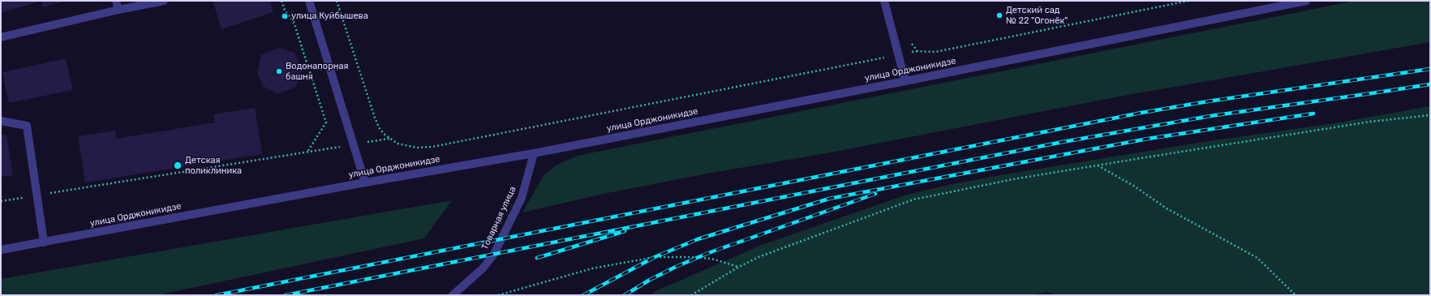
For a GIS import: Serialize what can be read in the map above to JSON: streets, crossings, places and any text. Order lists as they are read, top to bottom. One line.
{"streets":{"street":["улица Орджоникидзе","Товарная улица"]},"crossings":[["улица Орджоникидзе","Товарная улица"]],"places":["Детский сад № 22 \"Огонёк\"","улица Куйбышева","Водонапорная башня","Детская поликлиника"]}
